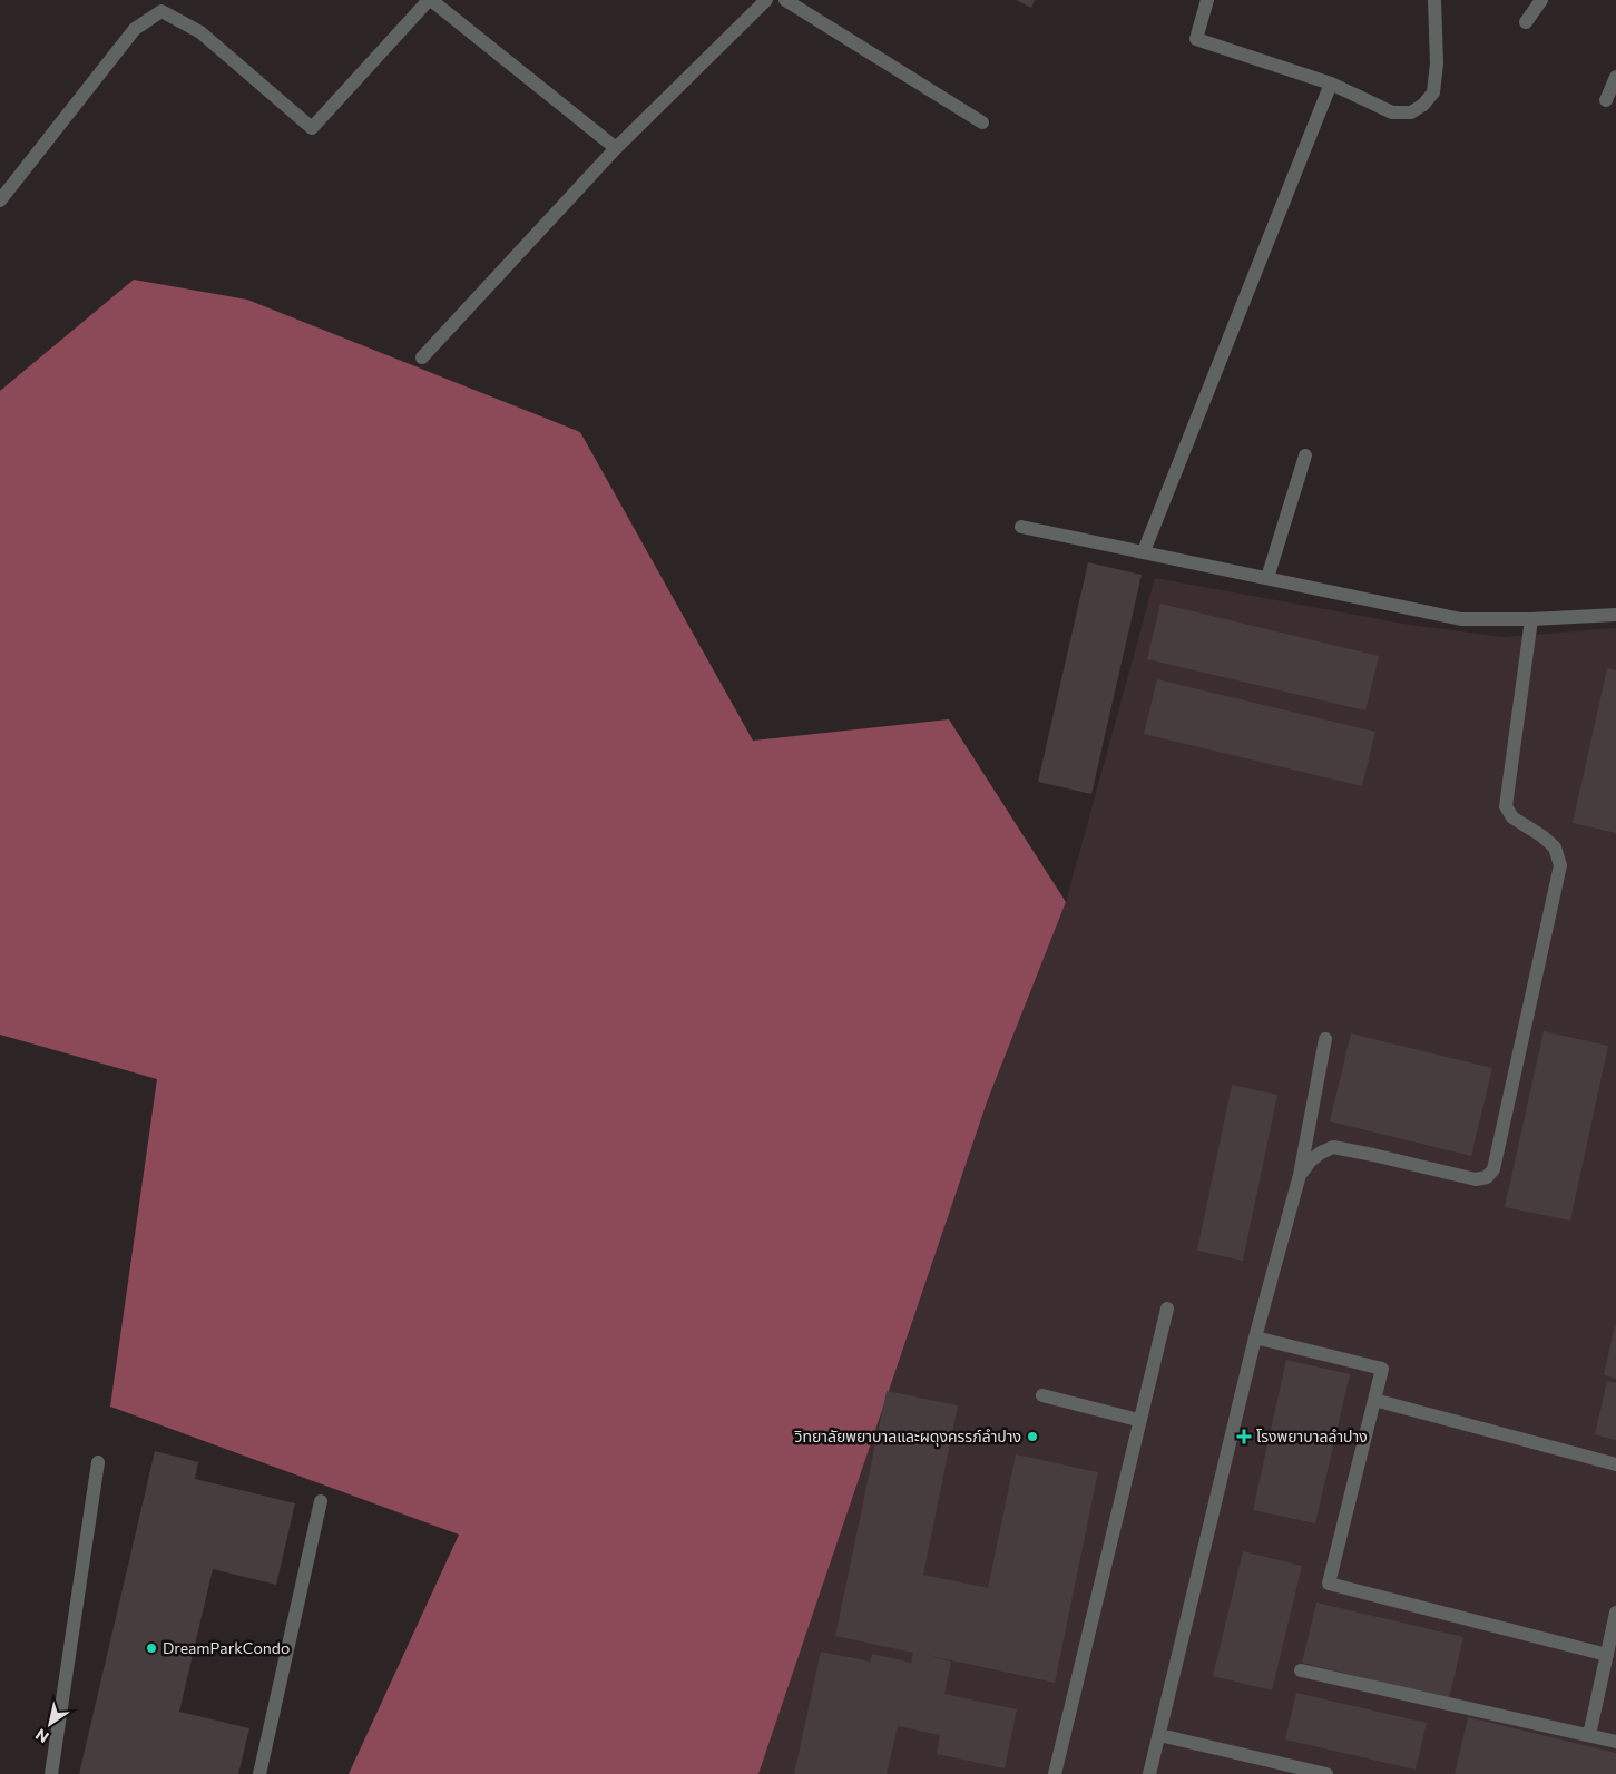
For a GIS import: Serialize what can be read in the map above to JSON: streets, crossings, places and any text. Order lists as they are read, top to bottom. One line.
{"places":{"other":["วิทยาลัยพยาบาลและผดุงครรภ์ลําปาง","DreamParkCondo"],"health":["โรงพยาบาลลำปาง"]},"north":"bottom left"}
